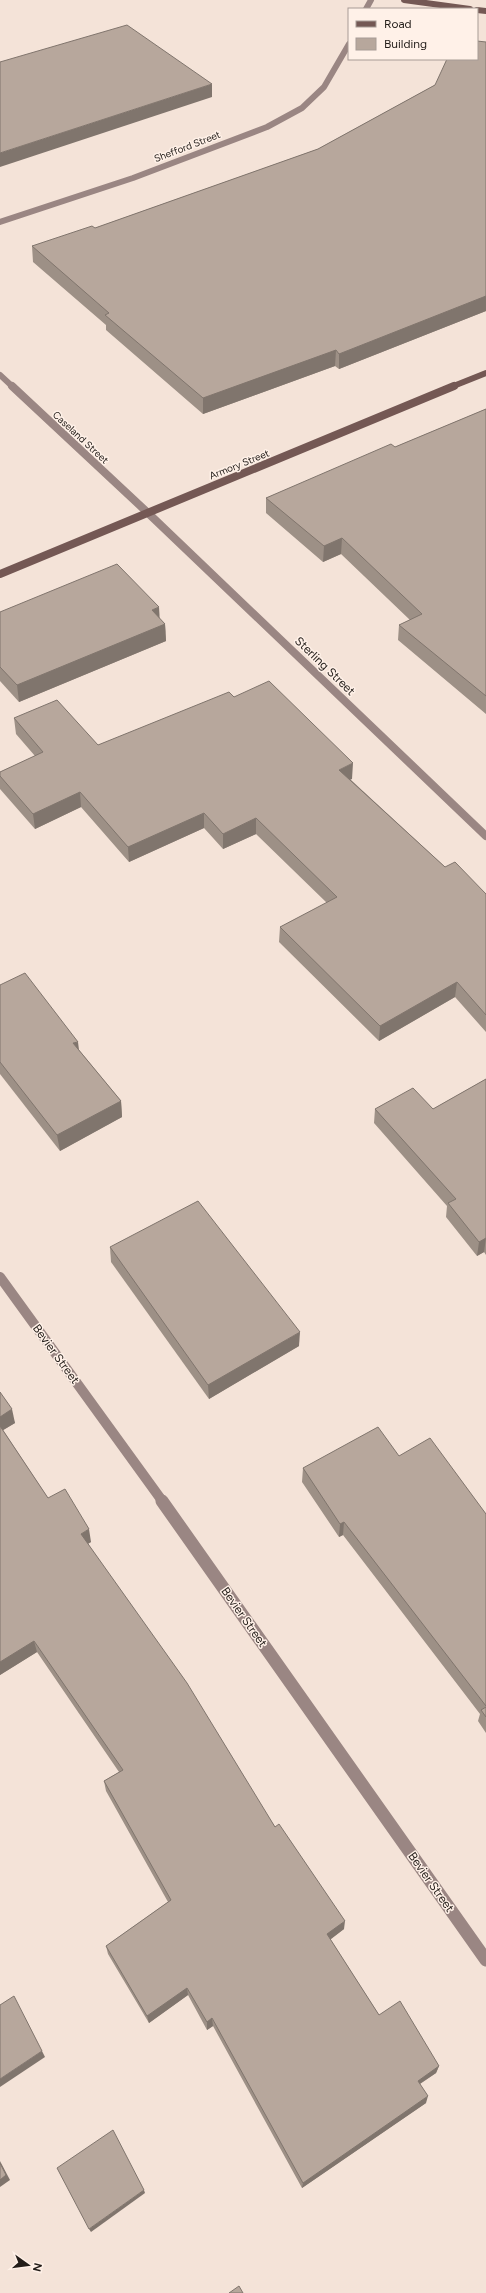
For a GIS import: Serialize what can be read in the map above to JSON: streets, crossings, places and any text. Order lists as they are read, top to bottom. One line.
{"streets":{"main road":["Armory Street"],"street":["Shefford Street","Caseland Street","Sterling Street","Bevier Street"]},"crossings":[["Caseland Street","Armory Street"],["Caseland Street","Sterling Street"],["Armory Street","Sterling Street"]],"legend":["Road","Building"],"north":"right"}
